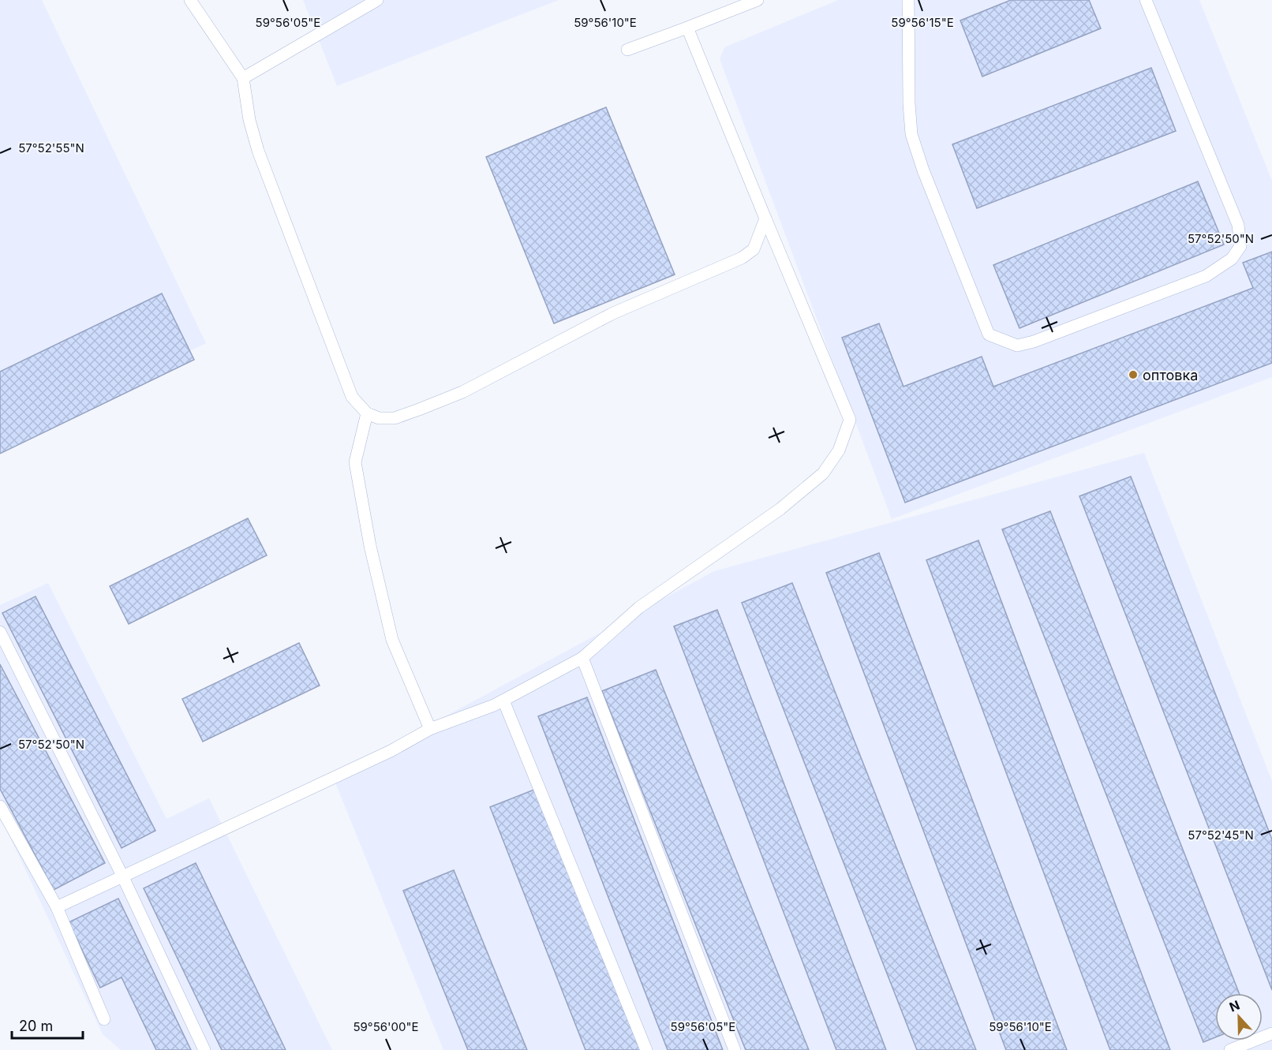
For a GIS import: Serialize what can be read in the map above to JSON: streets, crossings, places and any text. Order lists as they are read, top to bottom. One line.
{"places":["оптовка"],"scale_bar":"20 m","north":"top","coordinates":["59°56'05\"E","59°56'10\"E","59°56'15\"E","57°52'55\"N","57°52'50\"N","57°52'45\"N","59°56'00\"E"]}
